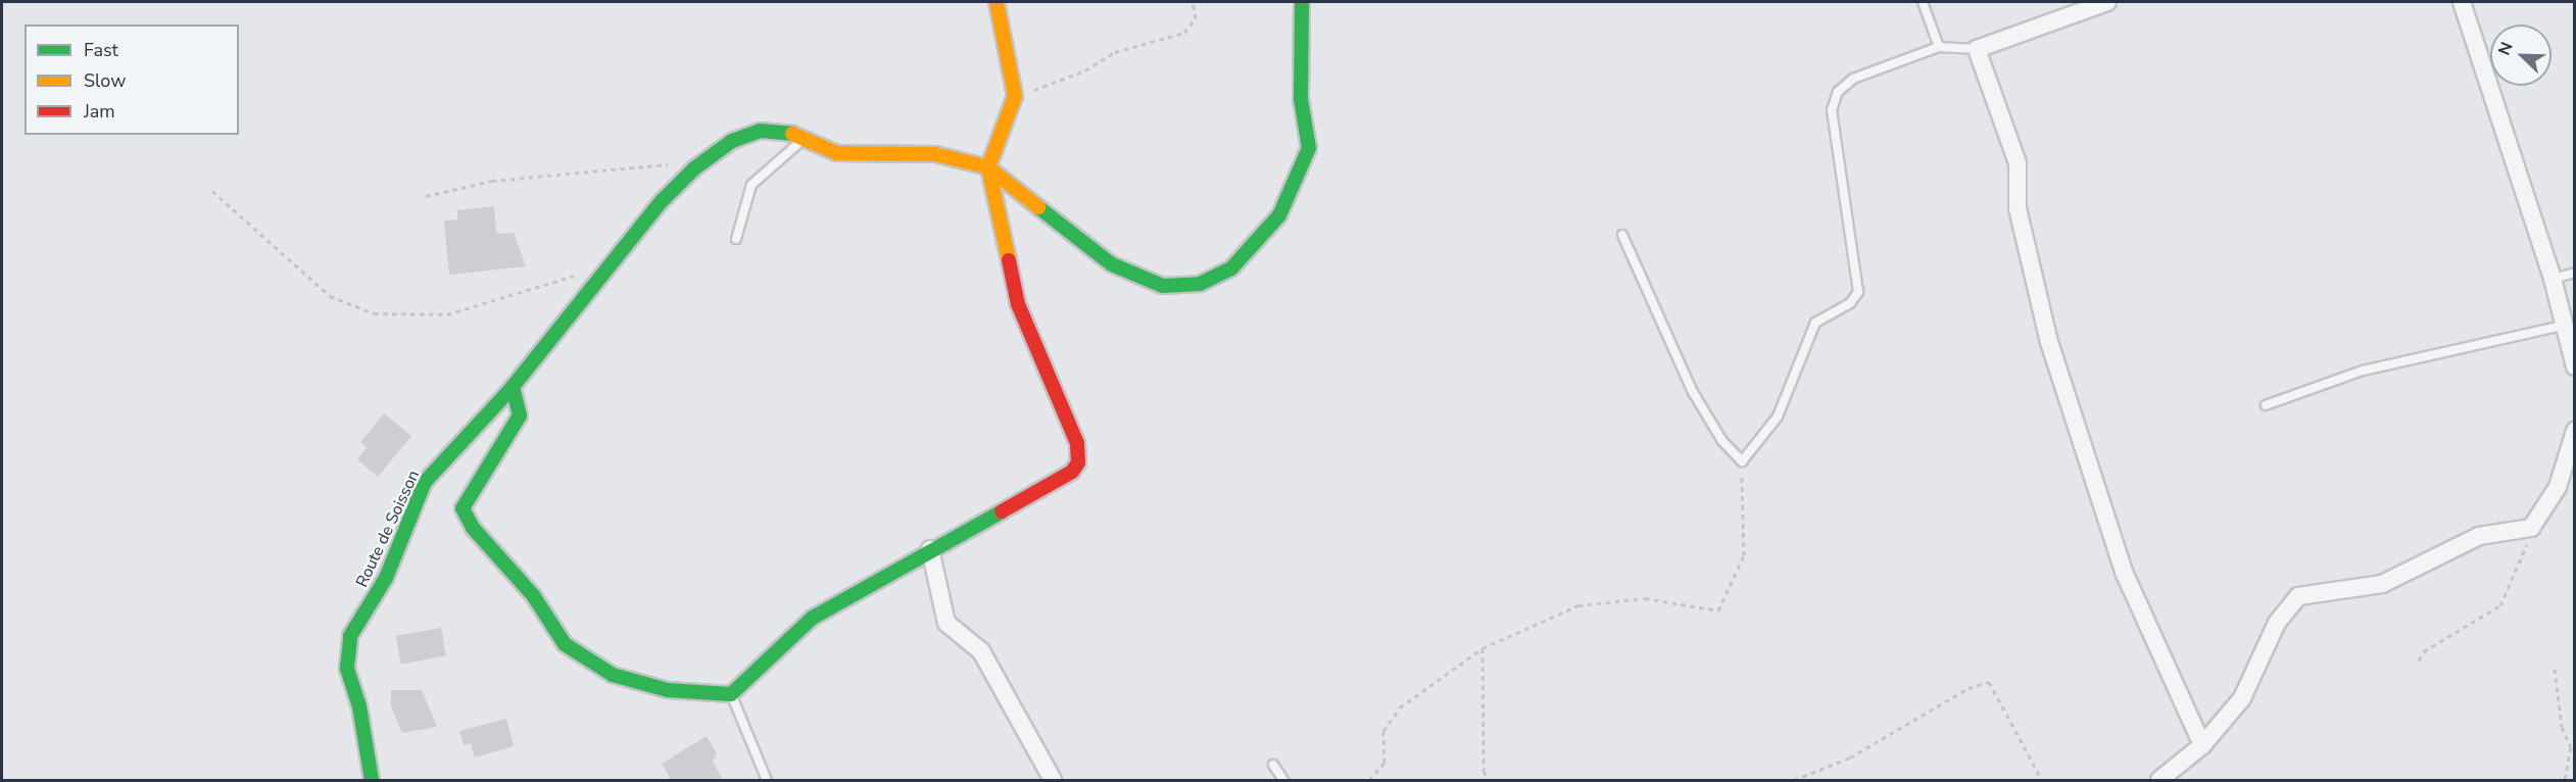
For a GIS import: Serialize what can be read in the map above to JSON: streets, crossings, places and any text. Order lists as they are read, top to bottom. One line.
{"streets":{"street":["Route de Soisson"]},"legend":["Fast","Slow","Jam"],"north":"top left"}
